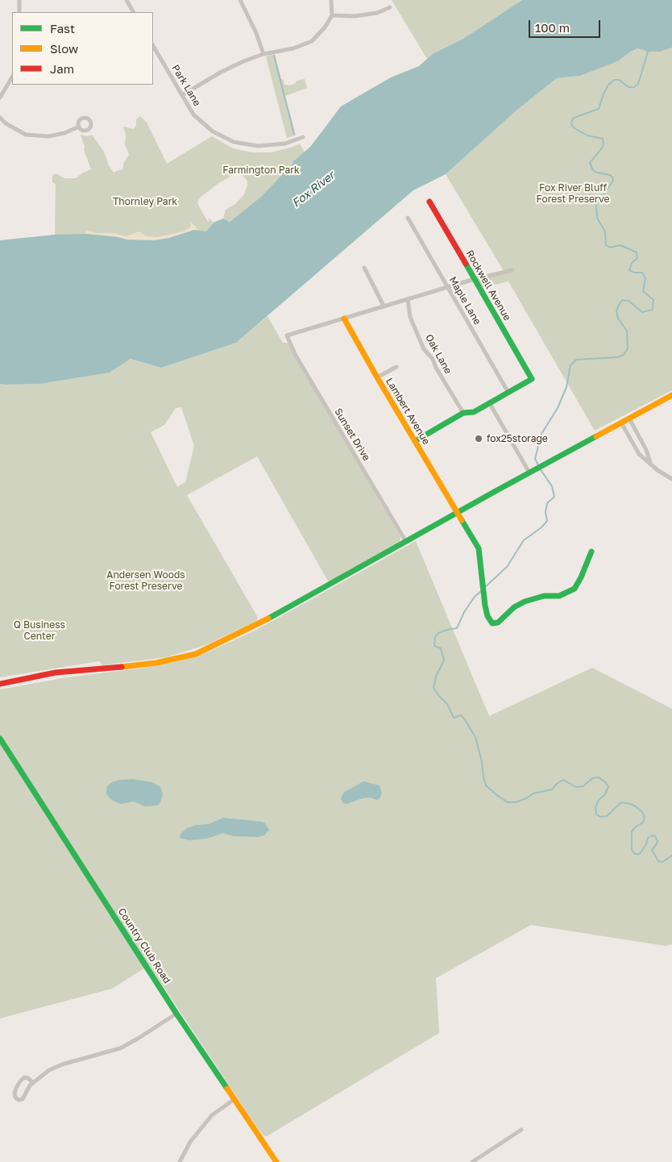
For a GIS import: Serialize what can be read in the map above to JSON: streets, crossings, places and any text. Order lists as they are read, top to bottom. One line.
{"streets":{"street":["Park Lane","Rockwell Avenue","Maple Lane","Oak Lane","Lambert Avenue","Sunset Drive","Country Club Road"]},"crossings":[["Rockwell Avenue","Maple Lane"],["Lambert Avenue","Sunset Drive"]],"water":["Fox River"],"parks":["Farmington Park","Fox River Bluff Forest Preserve","Thornley Park","Andersen Woods Forest Preserve","Q Business Center"],"places":["fox25storage"],"legend":["Fast","Slow","Jam"],"scale_bar":"100 m"}
